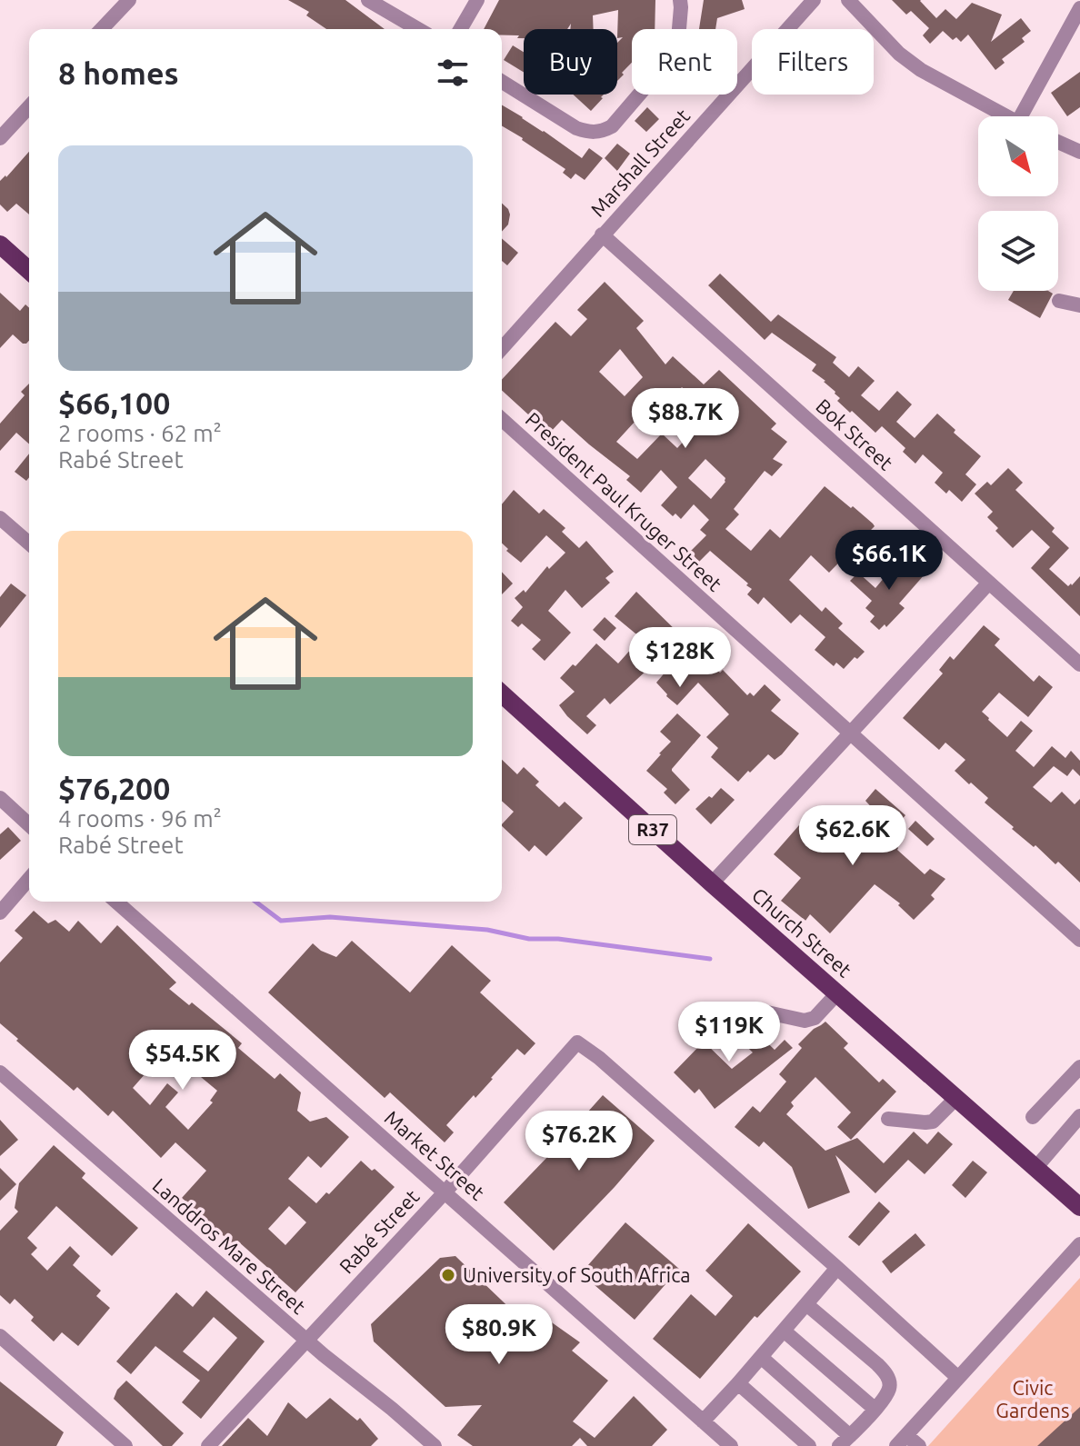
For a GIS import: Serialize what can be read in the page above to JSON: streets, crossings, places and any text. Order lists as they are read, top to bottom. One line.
{"streets":{"main road":["R37","Church Street"],"street":["Marshall Street","Bok Street","President Paul Kruger Street","Market Street","Rabé Street","Landdros Mare Street"]},"crossings":[["Marshall Street","Bok Street"],["Market Street","Rabé Street"],["Rabé Street","Landdros Mare Street"]],"parks":["Civic Gardens"],"places":["University of South Africa"],"north":"bottom right","page":{"chip":["Buy","Rent","Filters"],"heading":"8 homes","list":[{"name":"$66,100","note":"2 rooms · 62 m² · Rabé Street"},{"name":"$76,200","note":"4 rooms · 96 m² · Rabé Street"}],"price":["$88.7K","$66.1K","$128K","$62.6K","$119K","$54.5K","$76.2K","$80.9K"]}}
